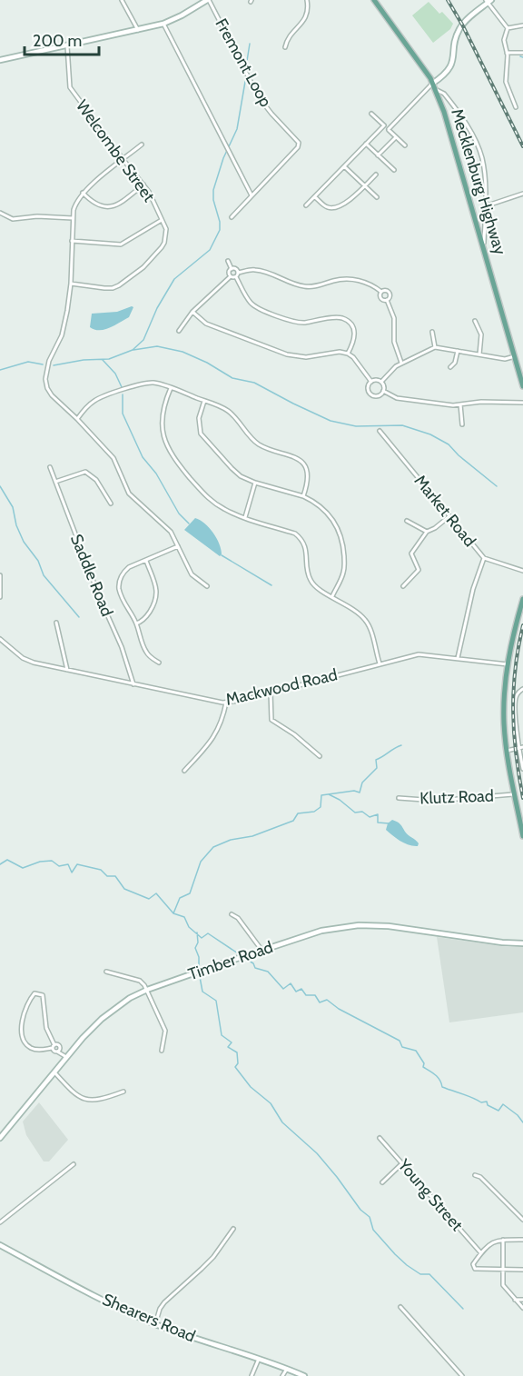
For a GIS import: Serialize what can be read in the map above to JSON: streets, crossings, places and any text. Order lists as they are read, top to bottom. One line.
{"streets":{"main road":["Mecklenburg Highway"],"street":["Fremont Loop","Welcombe Street","Market Road","Saddle Road","Mackwood Road","Klutz Road","Timber Road","Young Street","Shearers Road"]},"crossings":[["Saddle Road","Mackwood Road"]],"scale_bar":"200 m"}
